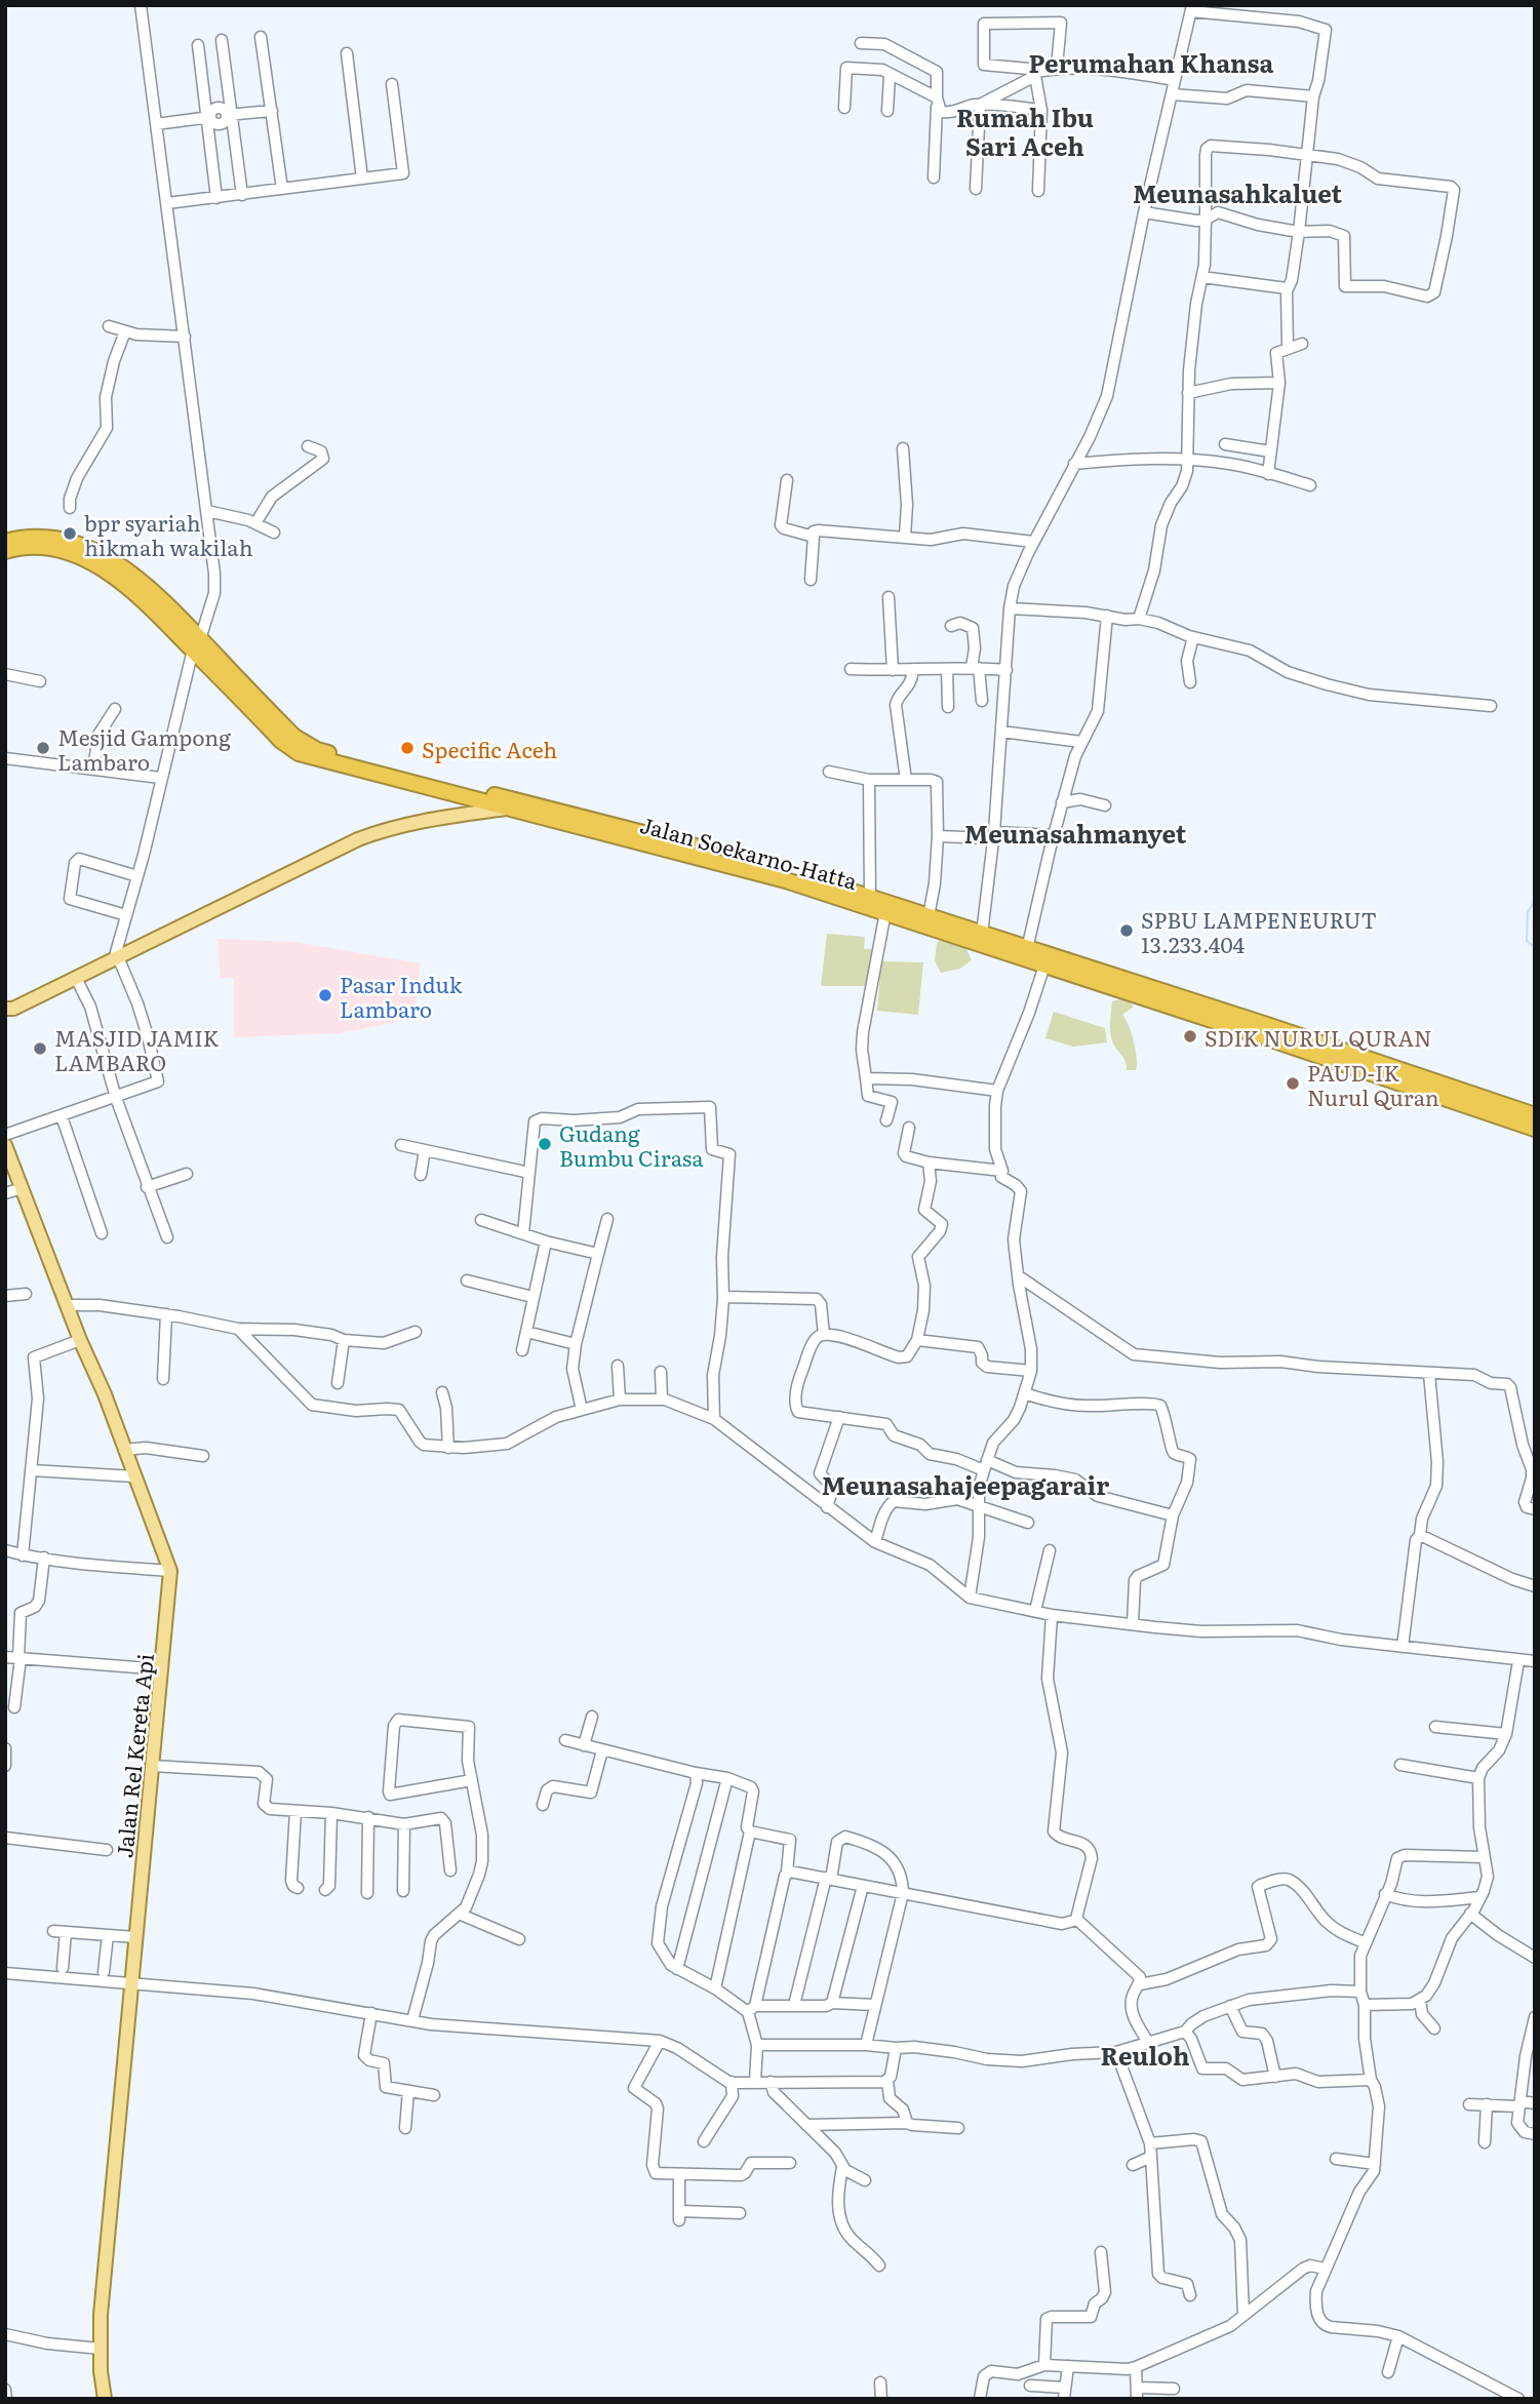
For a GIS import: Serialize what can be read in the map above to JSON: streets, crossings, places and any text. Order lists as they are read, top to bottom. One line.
{"streets":{"highway":["Jalan Soekarno-Hatta"],"main road":["Jalan Rel Kereta Api"]},"districts":["Perumahan Khansa","Rumah Ibu Sari Aceh","Meunasahkaluet","Meunasahmanyet","Meunasahajeepagarair","Reuloh"],"places":["bpr syariah hikmah wakilah","Mesjid Gampong Lambaro","Specific Aceh","SPBU LAMPENEURUT 13.233.404","Pasar Induk Lambaro","SDIK NURUL QURAN","MASJID JAMIK LAMBARO","PAUD-IK Nurul Quran","Gudang Bumbu Cirasa"]}
